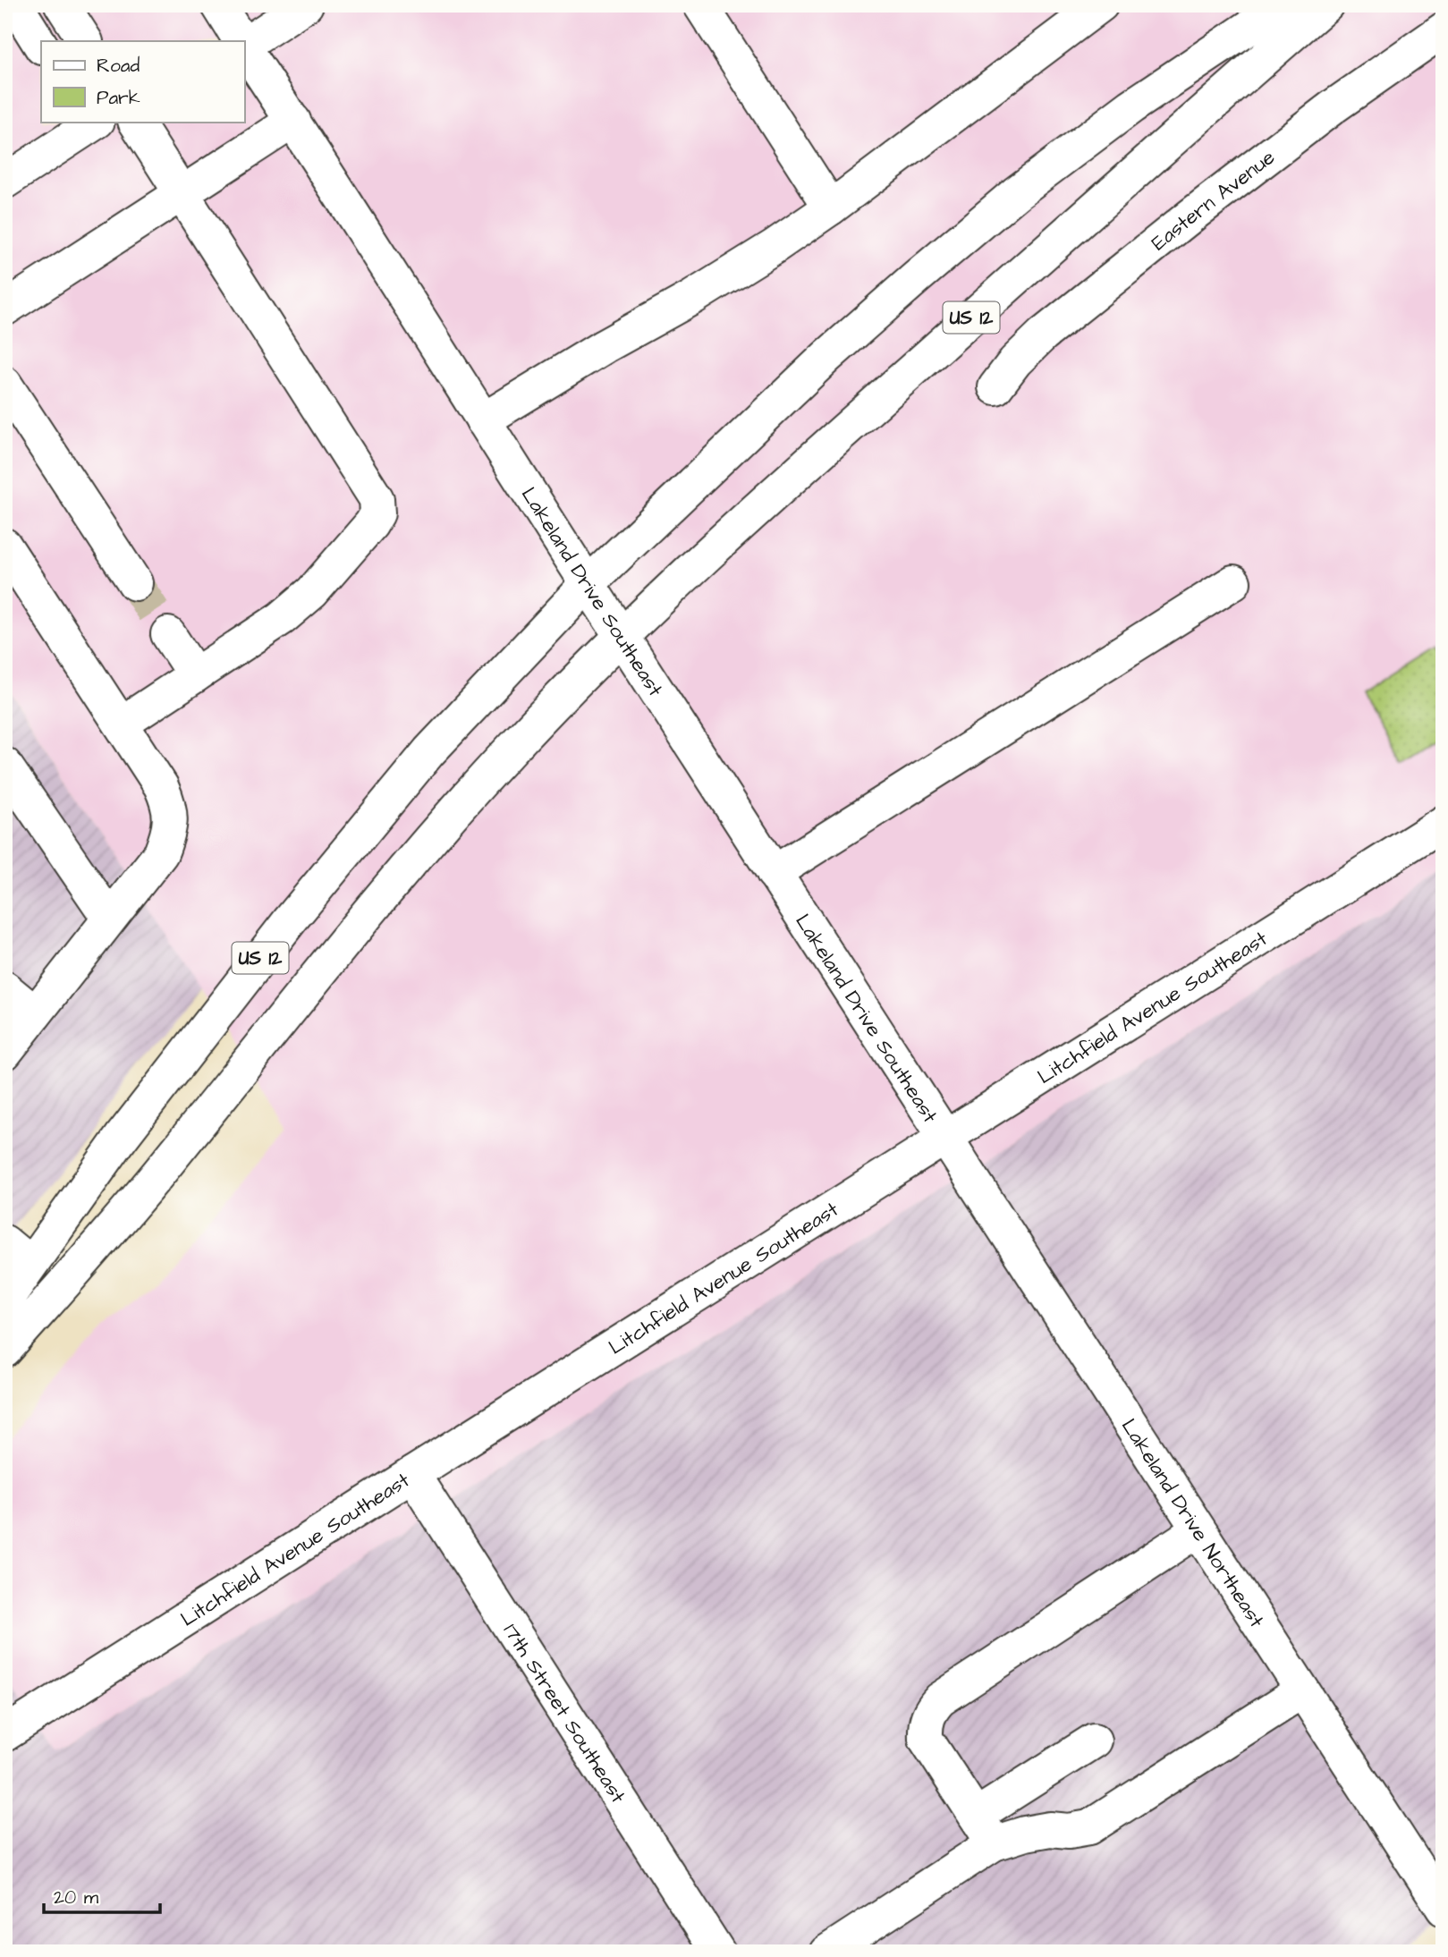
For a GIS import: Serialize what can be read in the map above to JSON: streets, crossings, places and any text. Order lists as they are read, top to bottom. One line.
{"streets":{"main road":["Eastern Avenue","US 12","Lakeland Drive Southeast","Litchfield Avenue Southeast","Lakeland Drive Northeast","17th Street Southeast"]},"crossings":[["US 12","Lakeland Drive Southeast"],["Lakeland Drive Southeast","Litchfield Avenue Southeast"],["Lakeland Drive Southeast","Lakeland Drive Northeast"],["Litchfield Avenue Southeast","Lakeland Drive Northeast"],["Litchfield Avenue Southeast","17th Street Southeast"]],"legend":["Road","Park"],"scale_bar":"20 m"}
